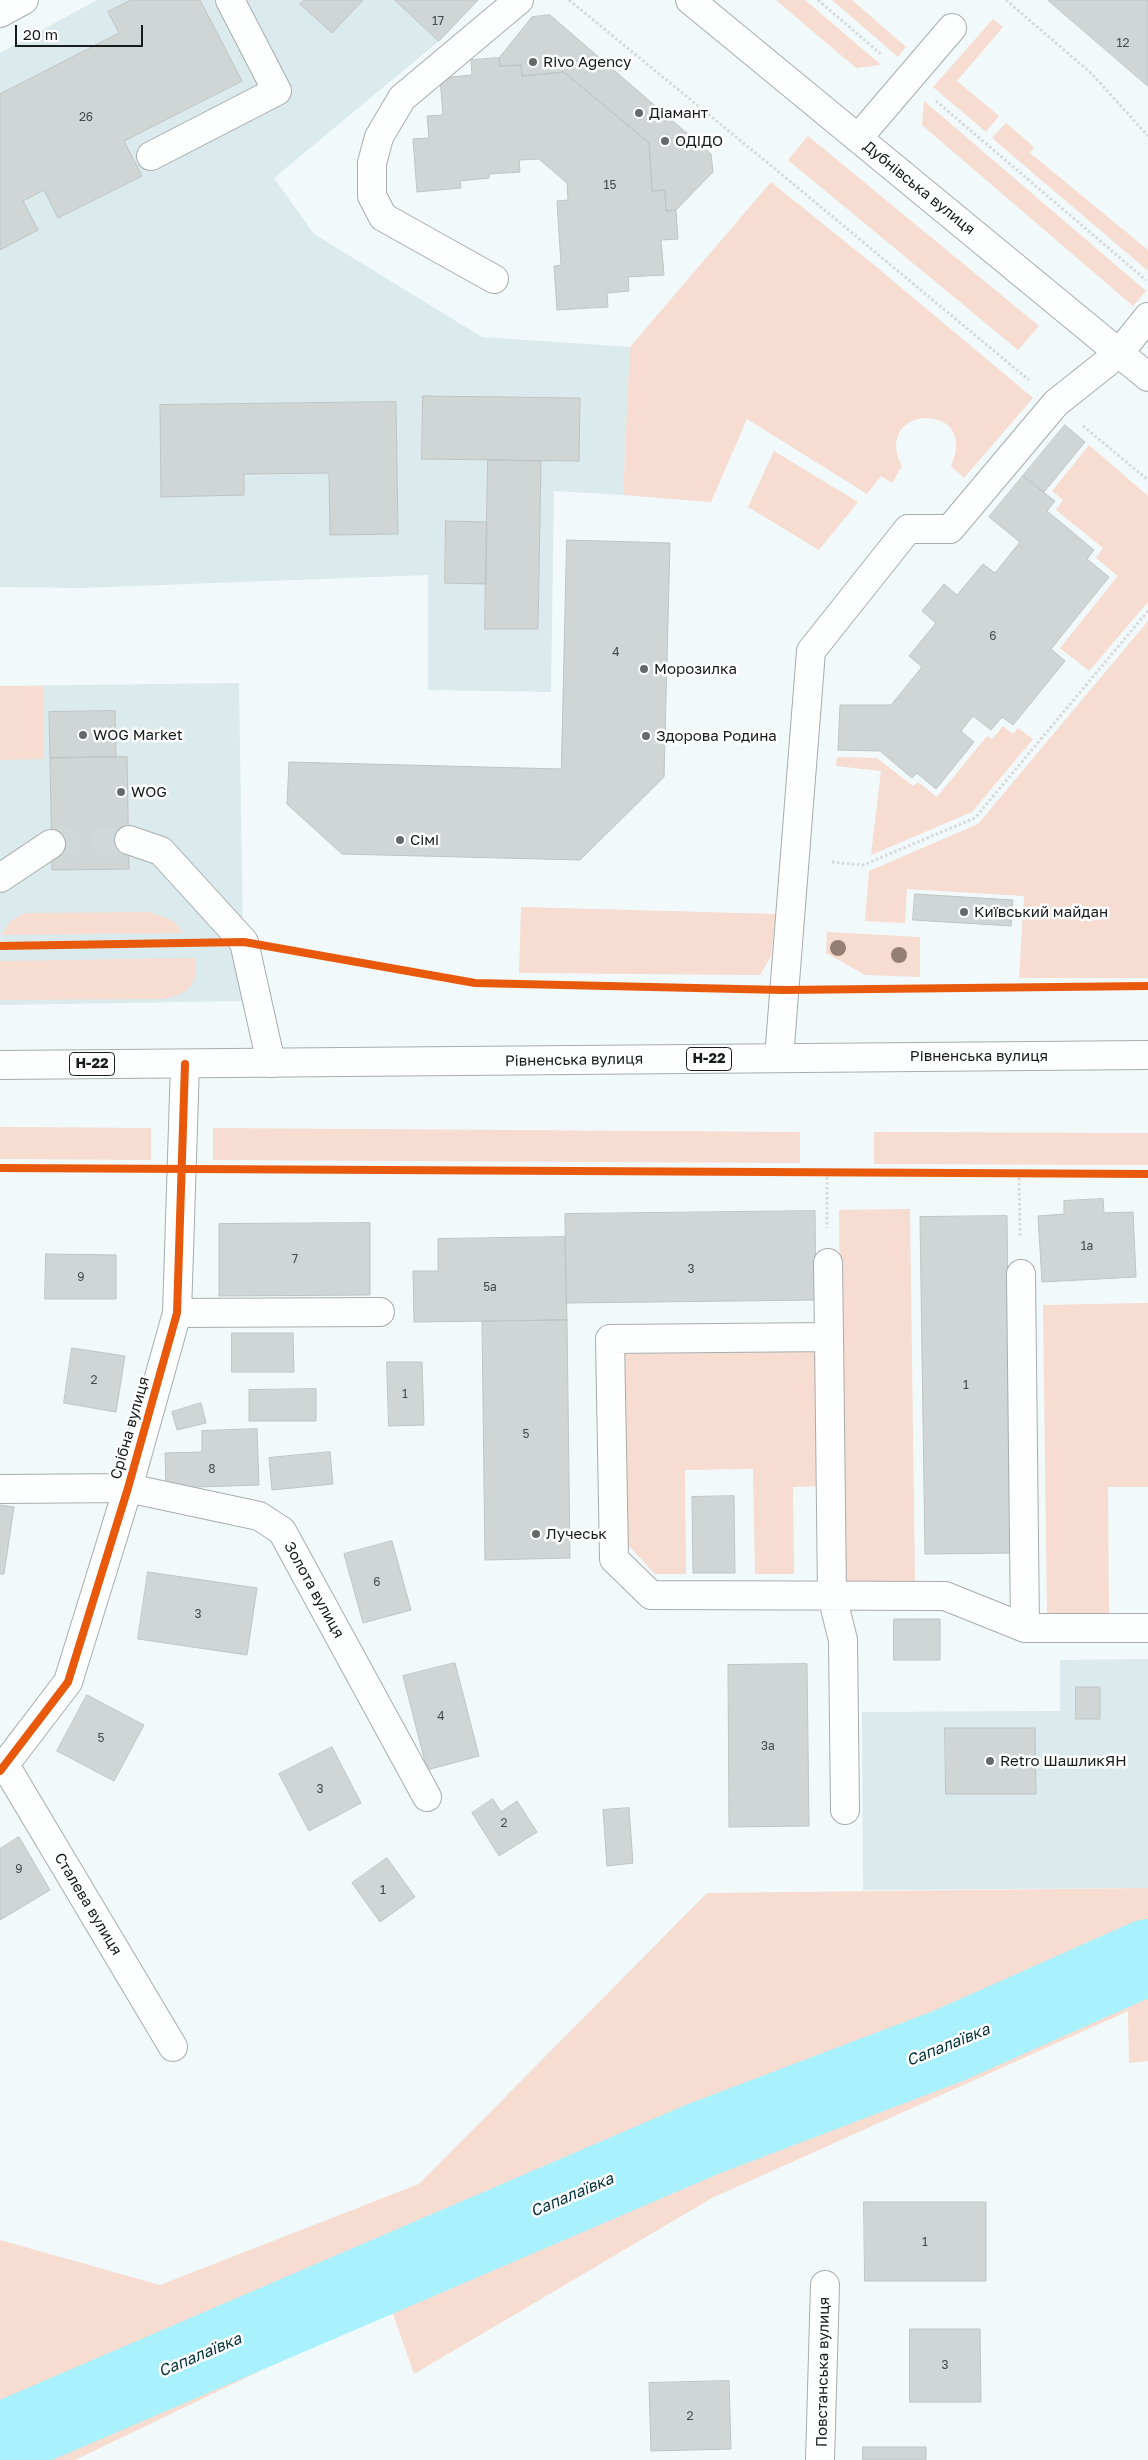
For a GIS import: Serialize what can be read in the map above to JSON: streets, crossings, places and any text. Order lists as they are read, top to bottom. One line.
{"streets":{"street":["Дубнівська вулиця","Рівненська вулиця","Н-22","Срібна вулиця","Золота вулиця","Сталева вулиця","Повстанська вулиця"]},"crossings":[["Рівненська вулиця","Срібна вулиця"],["Срібна вулиця","Золота вулиця"],["Срібна вулиця","Сталева вулиця"]],"water":["Сапалаївка"],"places":["Rivo Agency","Діамант","ОДІДО","Морозилка","WOG Market","Здорова Родина","WOG","Сімі","Київський майдан","Лучеськ","Retro ШашликЯН"],"house_numbers":["17","12","26","15","6","4","1а","7","3","9","5а","2","1","1","5","8","6","3","4","5","3а","3","2","9","1","1","3","2"],"scale_bar":"20 m"}
